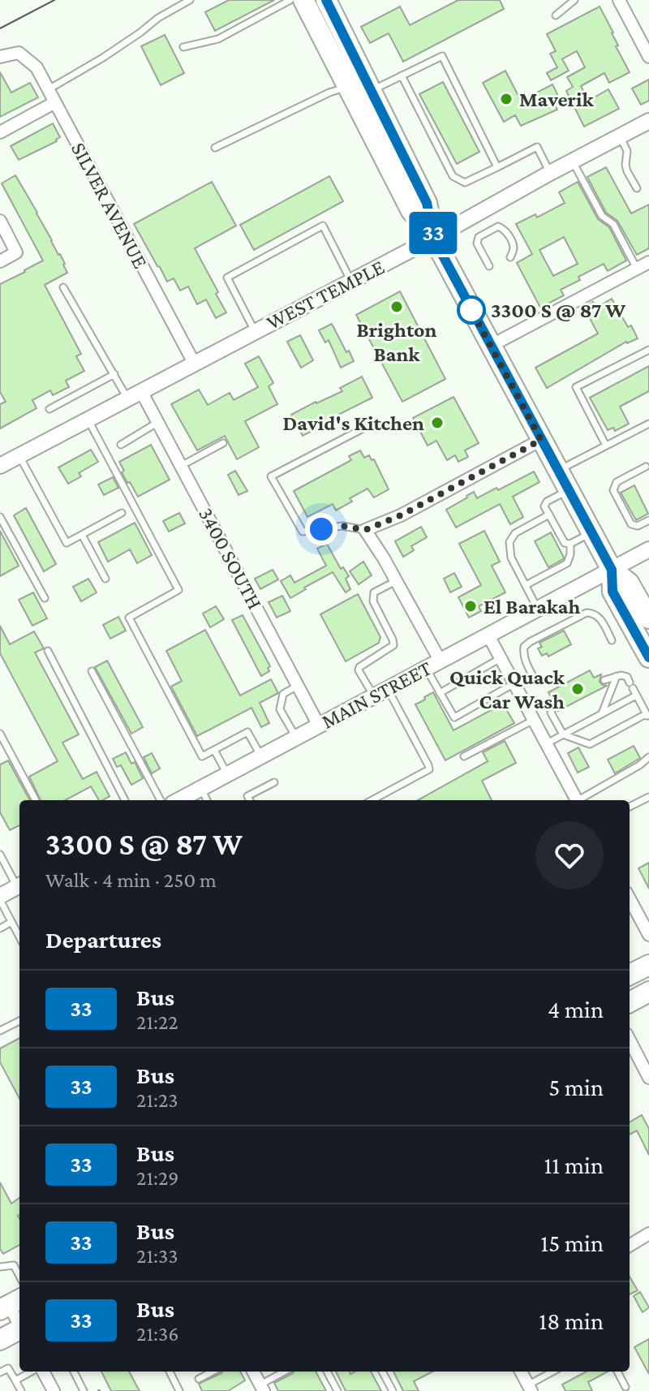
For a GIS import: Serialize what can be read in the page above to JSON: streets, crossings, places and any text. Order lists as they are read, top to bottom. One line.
{"streets":{"street":["SILVER AVENUE","WEST TEMPLE","3400 SOUTH","MAIN STREET"]},"crossings":[["SILVER AVENUE","WEST TEMPLE"],["WEST TEMPLE","3400 SOUTH"],["3400 SOUTH","MAIN STREET"]],"places":["Maverik","Brighton Bank","3300 S @ 87 W","David's Kitchen","El Barakah","Quick Quack Car Wash"],"lines":["bus line 33"],"page":{"on_map":"33","heading":[["3300 S @ 87 W","Walk · 4 min · 250 m"],"Departures"],"list":[{"mark":"33","name":"Bus","note":"21:22","value":"4 min"},{"mark":"33","name":"Bus","note":"21:23","value":"5 min"},{"mark":"33","name":"Bus","note":"21:29","value":"11 min"},{"mark":"33","name":"Bus","note":"21:33","value":"15 min"},{"mark":"33","name":"Bus","note":"21:36","value":"18 min"}]}}
